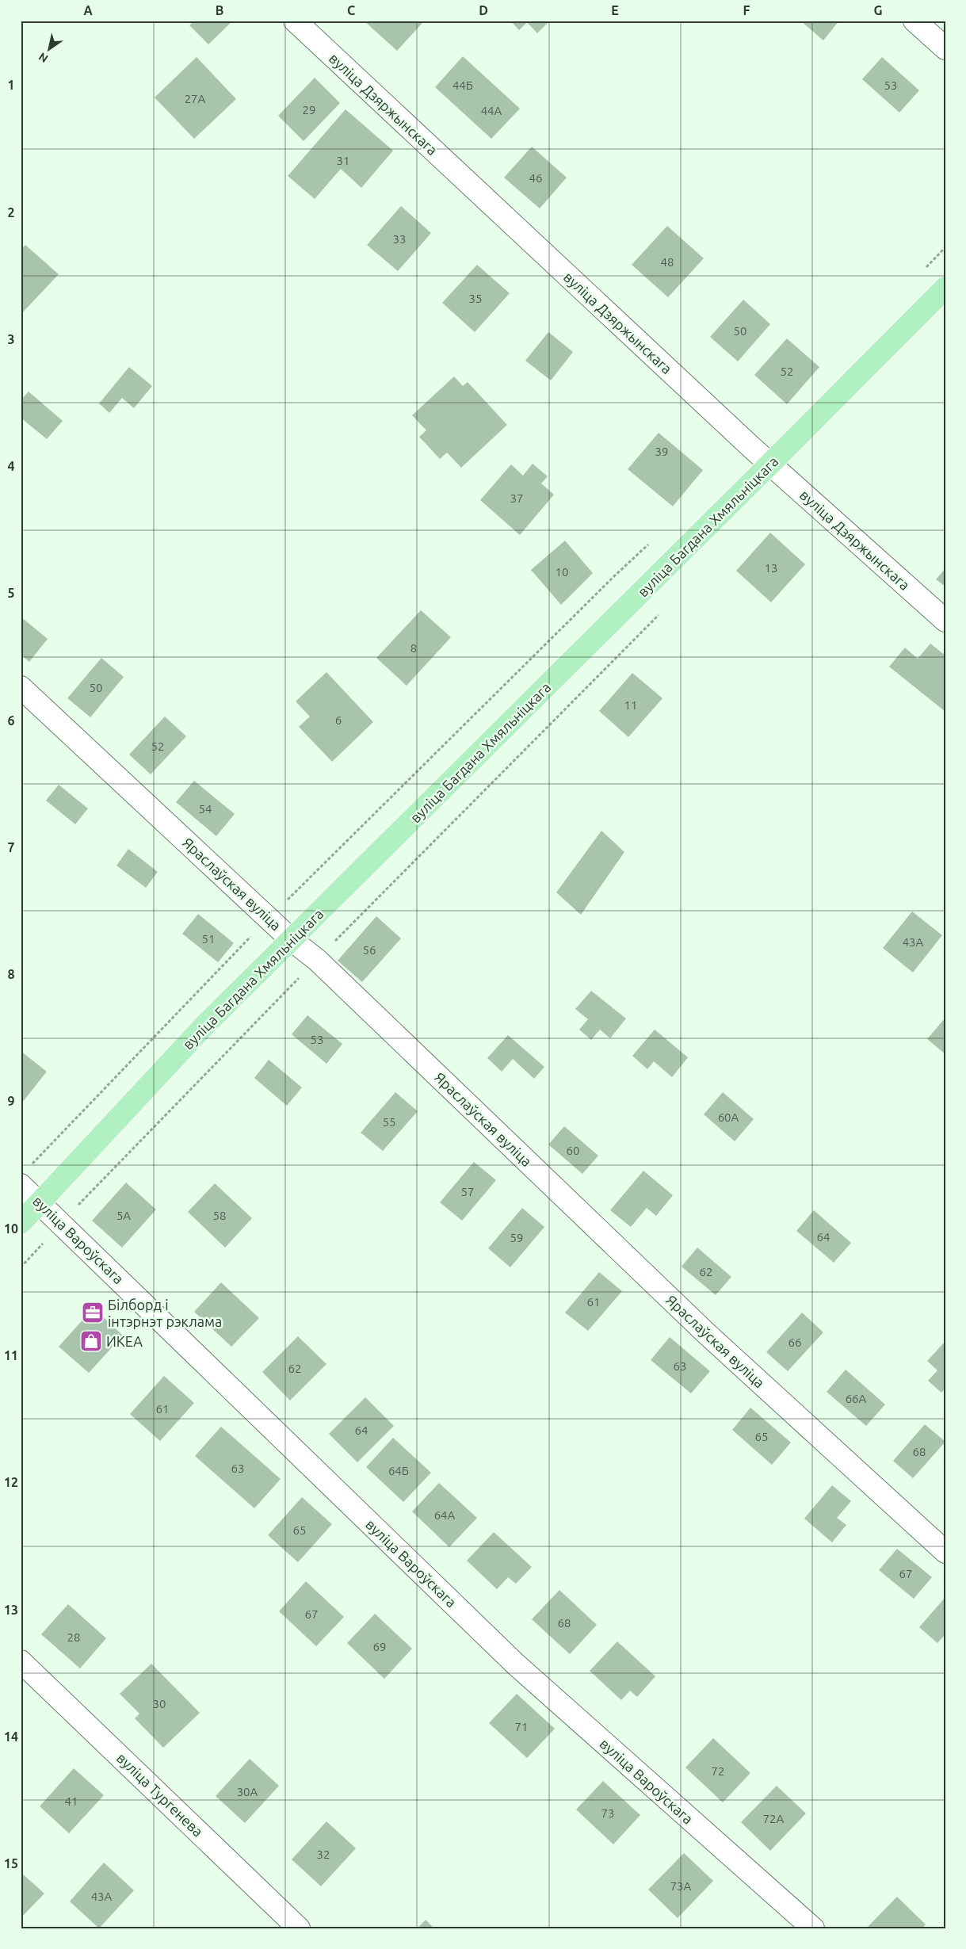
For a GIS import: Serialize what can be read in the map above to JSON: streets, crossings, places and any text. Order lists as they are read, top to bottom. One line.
{"streets":{"main road":["вуліца Багдана Хмяльніцкага"],"street":["вуліца Дзяржынскага","Яраслаўская вуліца","вуліца Вароўскага","вуліца Тургенева"]},"crossings":[["вуліца Дзяржынскага","вуліца Багдана Хмяльніцкага"],["вуліца Багдана Хмяльніцкага","Яраслаўская вуліца"],["вуліца Багдана Хмяльніцкага","вуліца Вароўскага"]],"places":{"office":["Білборд і інтэрнэт рэклама"],"shop":["ИКЕА"]},"house_numbers":["44Б","53","27А","29","44А","31","46","33","48","35","50","52","39","37","13","10","8","50","11","6","52","54","51","43А","56","53","60А","55","60","57","5А","58","64","59","62","61","66","63","62","66А","61","64","65","68","63","64Б","64А","65","67","67","68","28","69","30","71","72","30А","41","73","72А","32","73А","43А"],"north":"bottom left","grid":{"columns":["A","B","C","D","E","F","G"],"rows":["1","2","3","4","5","6","7","8","9","10","11","12","13","14","15"]}}
